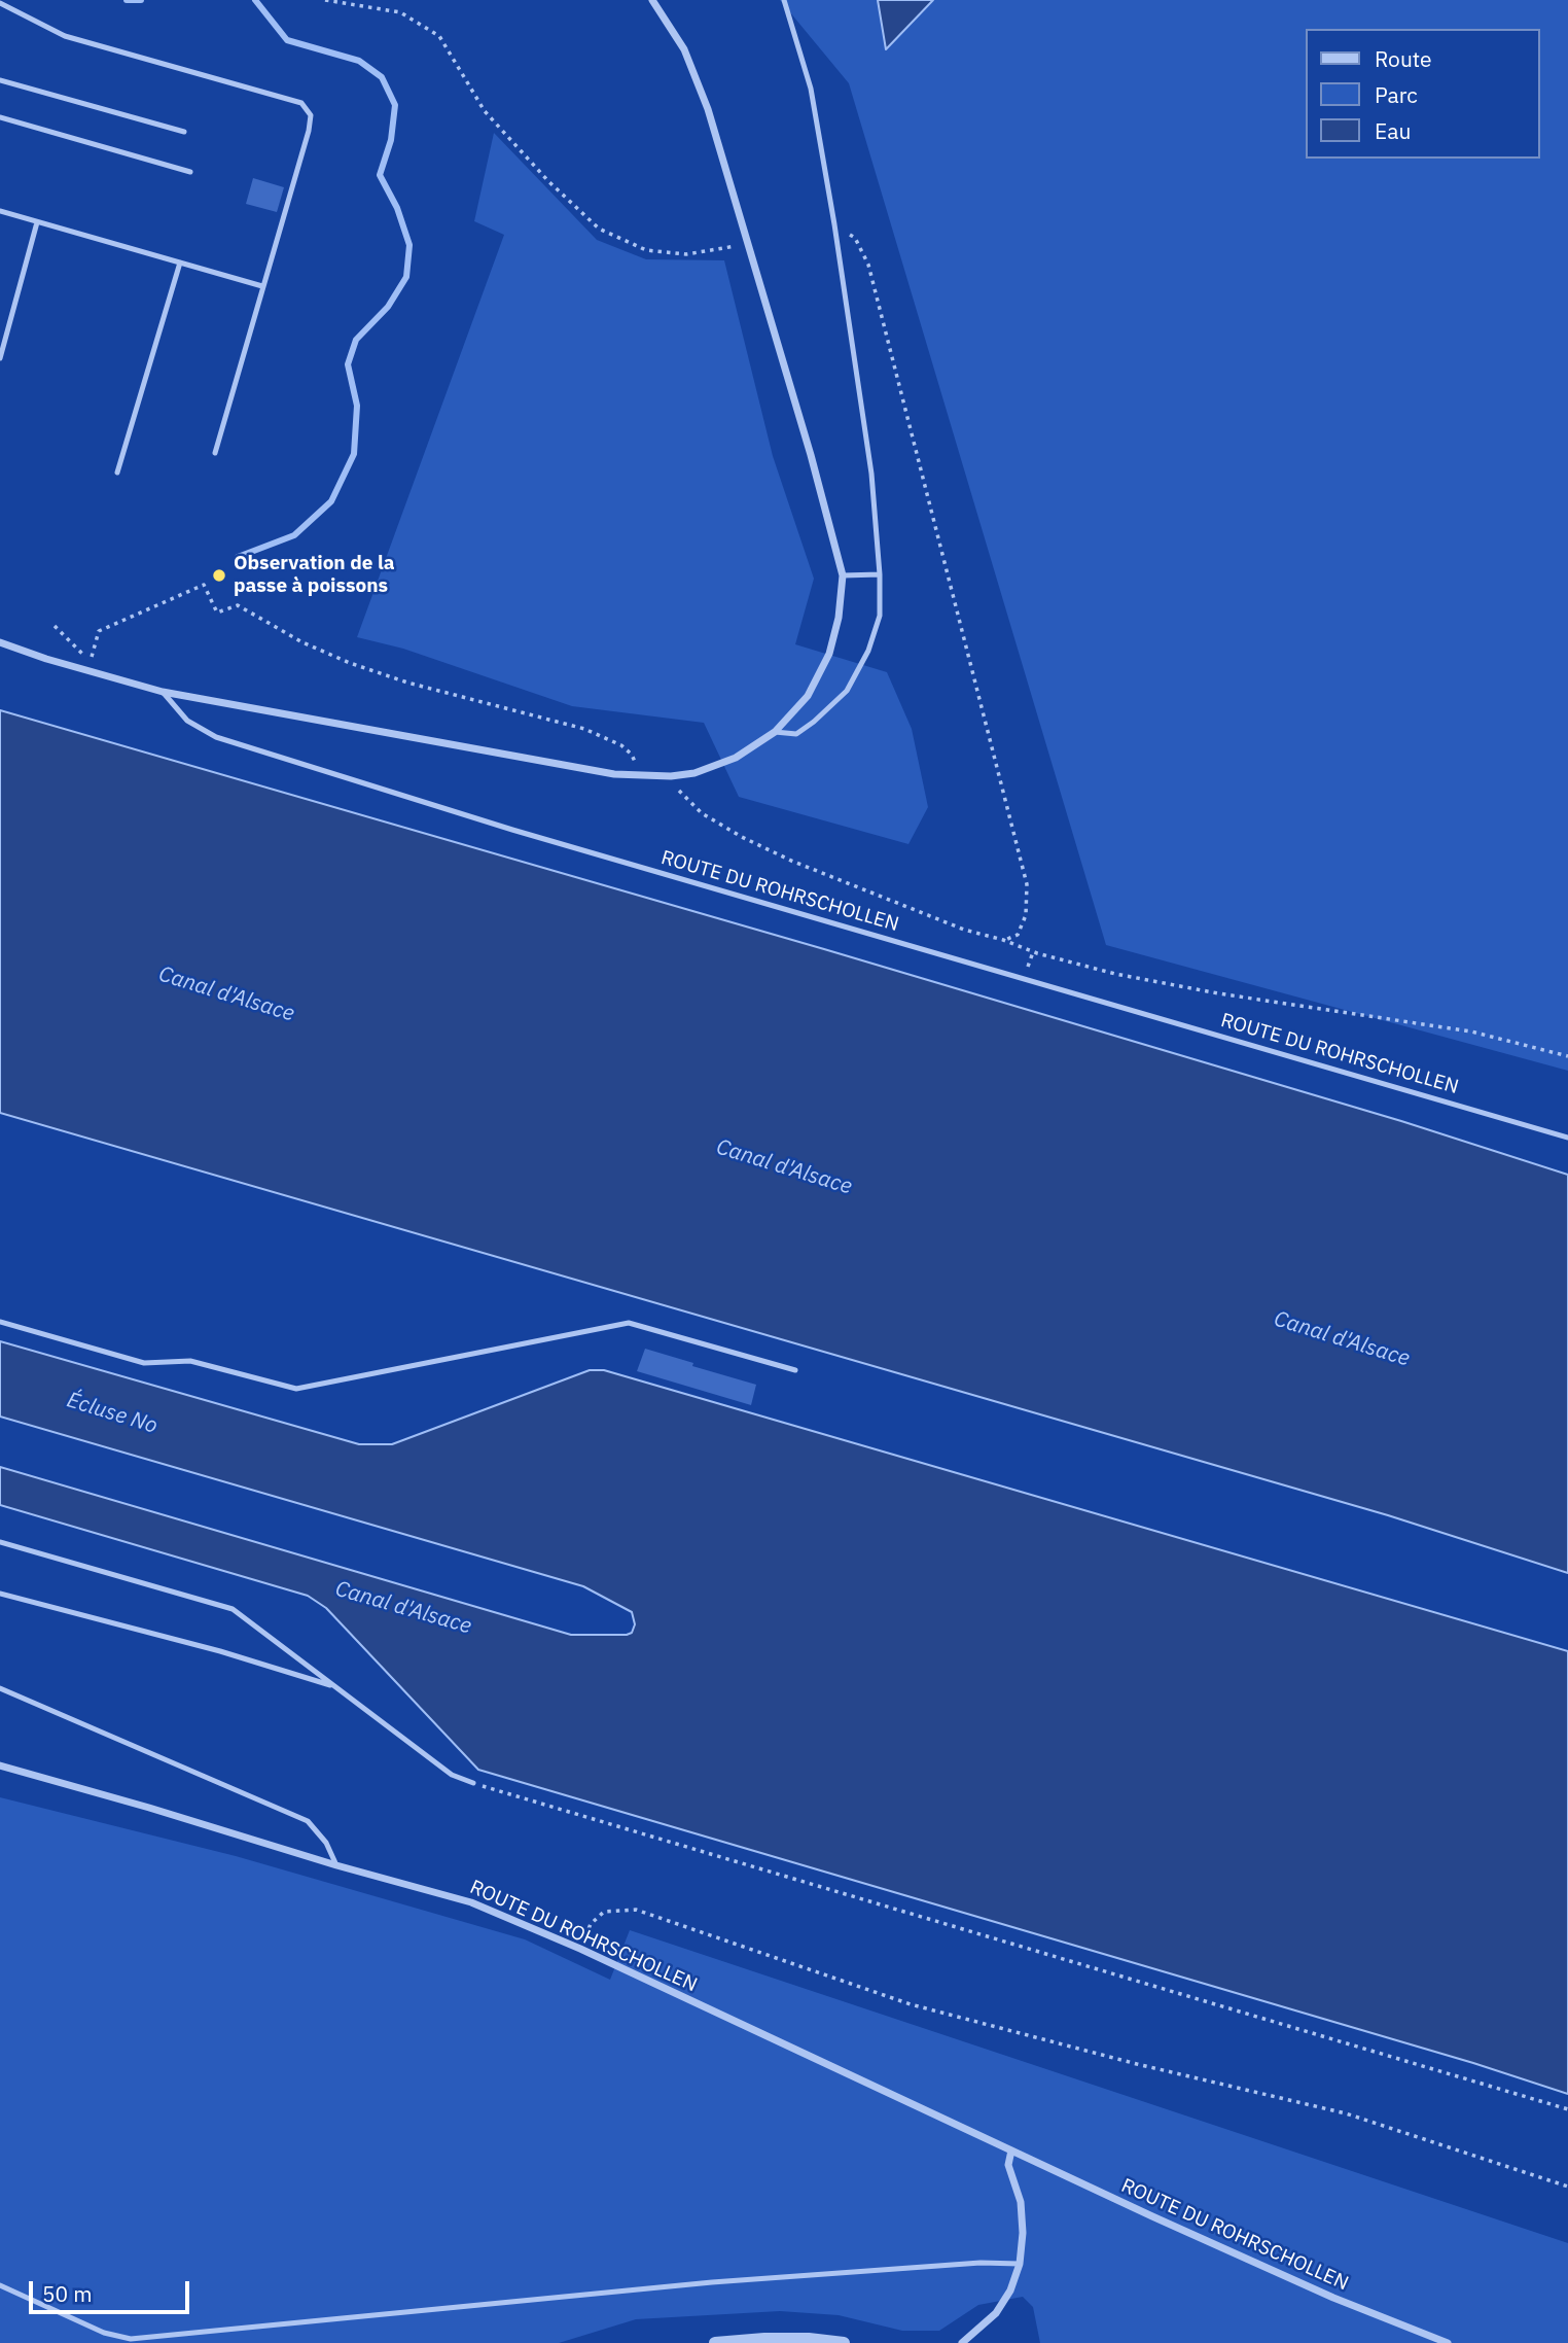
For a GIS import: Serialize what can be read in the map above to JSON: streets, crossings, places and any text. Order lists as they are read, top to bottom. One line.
{"streets":{"street":["ROUTE DU ROHRSCHOLLEN"]},"water":["Canal d'Alsace","Écluse No"],"places":["Observation de la passe à poissons"],"legend":["Route","Parc","Eau"],"scale_bar":"50 m"}
